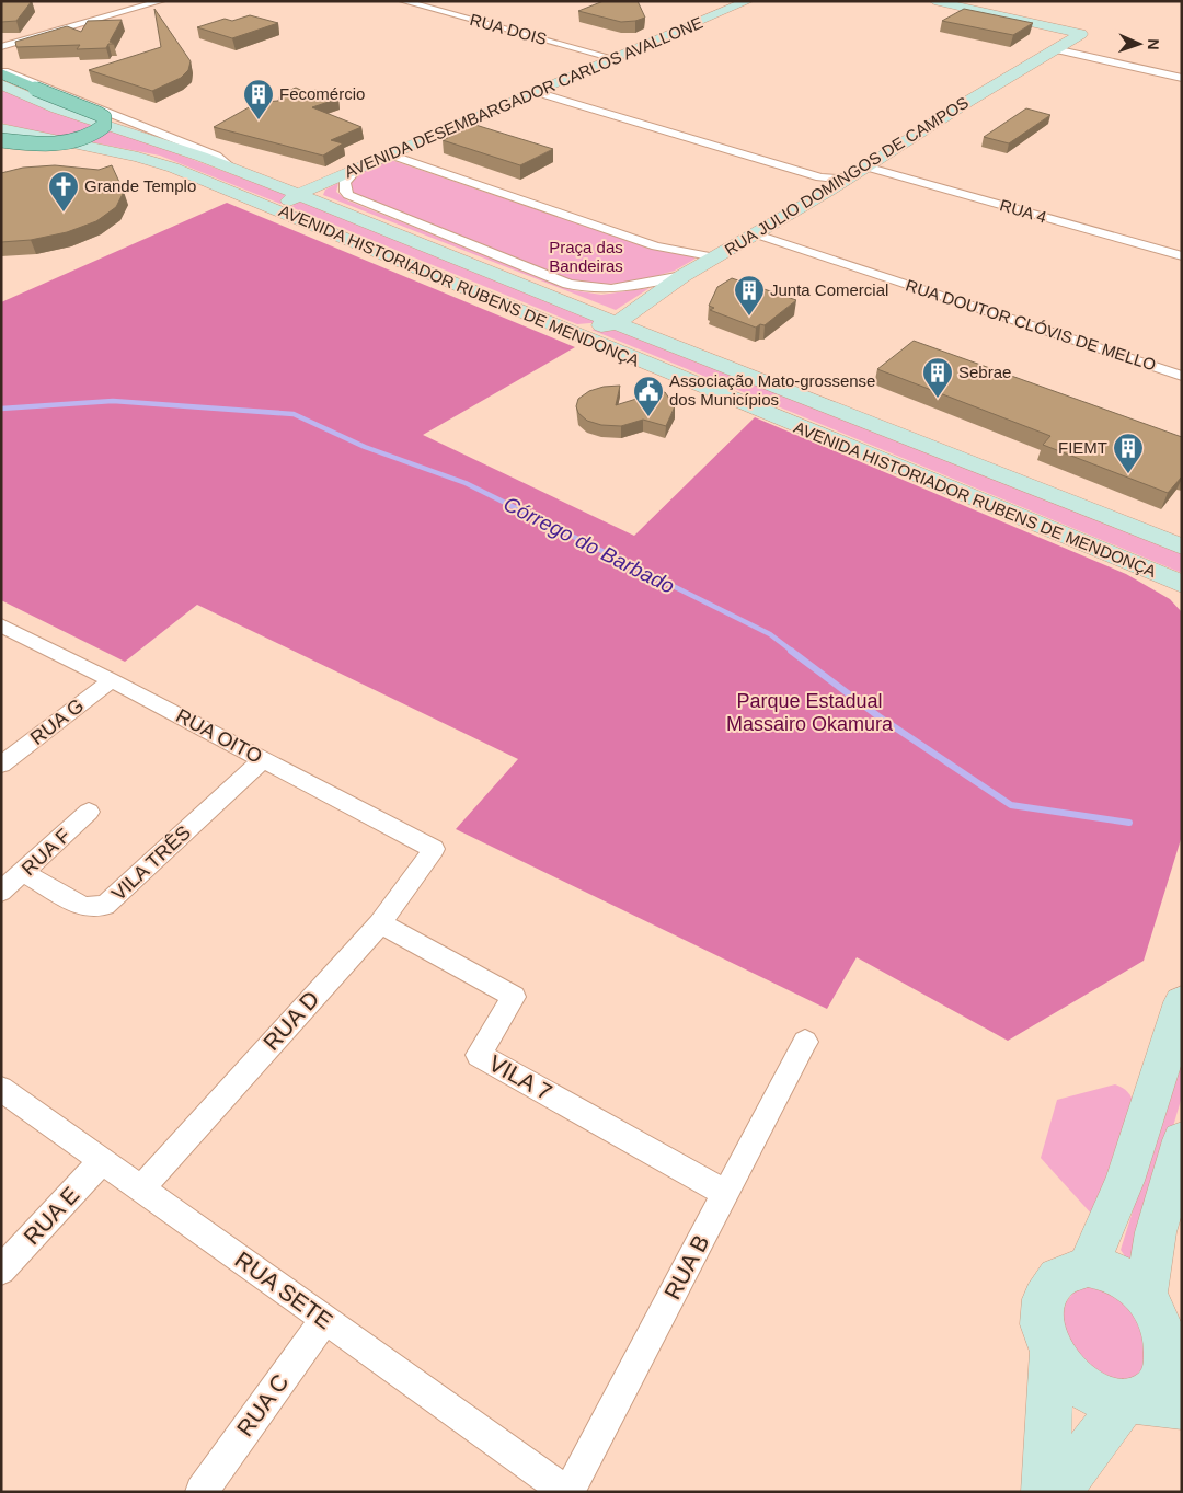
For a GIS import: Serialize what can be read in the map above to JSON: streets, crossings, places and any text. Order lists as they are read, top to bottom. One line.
{"streets":{"main road":["AVENIDA DESEMBARGADOR CARLOS AVALLONE","RUA JULIO DOMINGOS DE CAMPOS","AVENIDA HISTORIADOR RUBENS DE MENDONÇA"],"street":["RUA DOIS","RUA 4","RUA DOUTOR CLÓVIS DE MELLO","RUA G","RUA OITO","RUA F","VILA TRÊS","RUA D","VILA 7","RUA E","RUA B","RUA SETE","RUA C"]},"crossings":[["RUA DOIS","AVENIDA DESEMBARGADOR CARLOS AVALLONE"],["AVENIDA DESEMBARGADOR CARLOS AVALLONE","AVENIDA HISTORIADOR RUBENS DE MENDONÇA"],["RUA JULIO DOMINGOS DE CAMPOS","RUA 4"],["RUA JULIO DOMINGOS DE CAMPOS","AVENIDA HISTORIADOR RUBENS DE MENDONÇA"],["RUA JULIO DOMINGOS DE CAMPOS","RUA DOUTOR CLÓVIS DE MELLO"],["RUA G","RUA OITO"],["RUA OITO","VILA TRÊS"],["RUA OITO","RUA D"],["RUA F","VILA TRÊS"],["RUA D","VILA 7"],["RUA D","RUA SETE"],["VILA 7","RUA B"],["RUA E","RUA SETE"],["RUA B","RUA SETE"],["RUA SETE","RUA C"]],"water":["Córrego do Barbado"],"parks":["Praça das Bandeiras","Parque Estadual Massairo Okamura"],"places":{"building":["Fecomércio","Junta Comercial","Sebrae","FIEMT"],"church":["Grande Templo"],"public building":["Associação Mato-grossense dos Municípios"]},"north":"right"}
